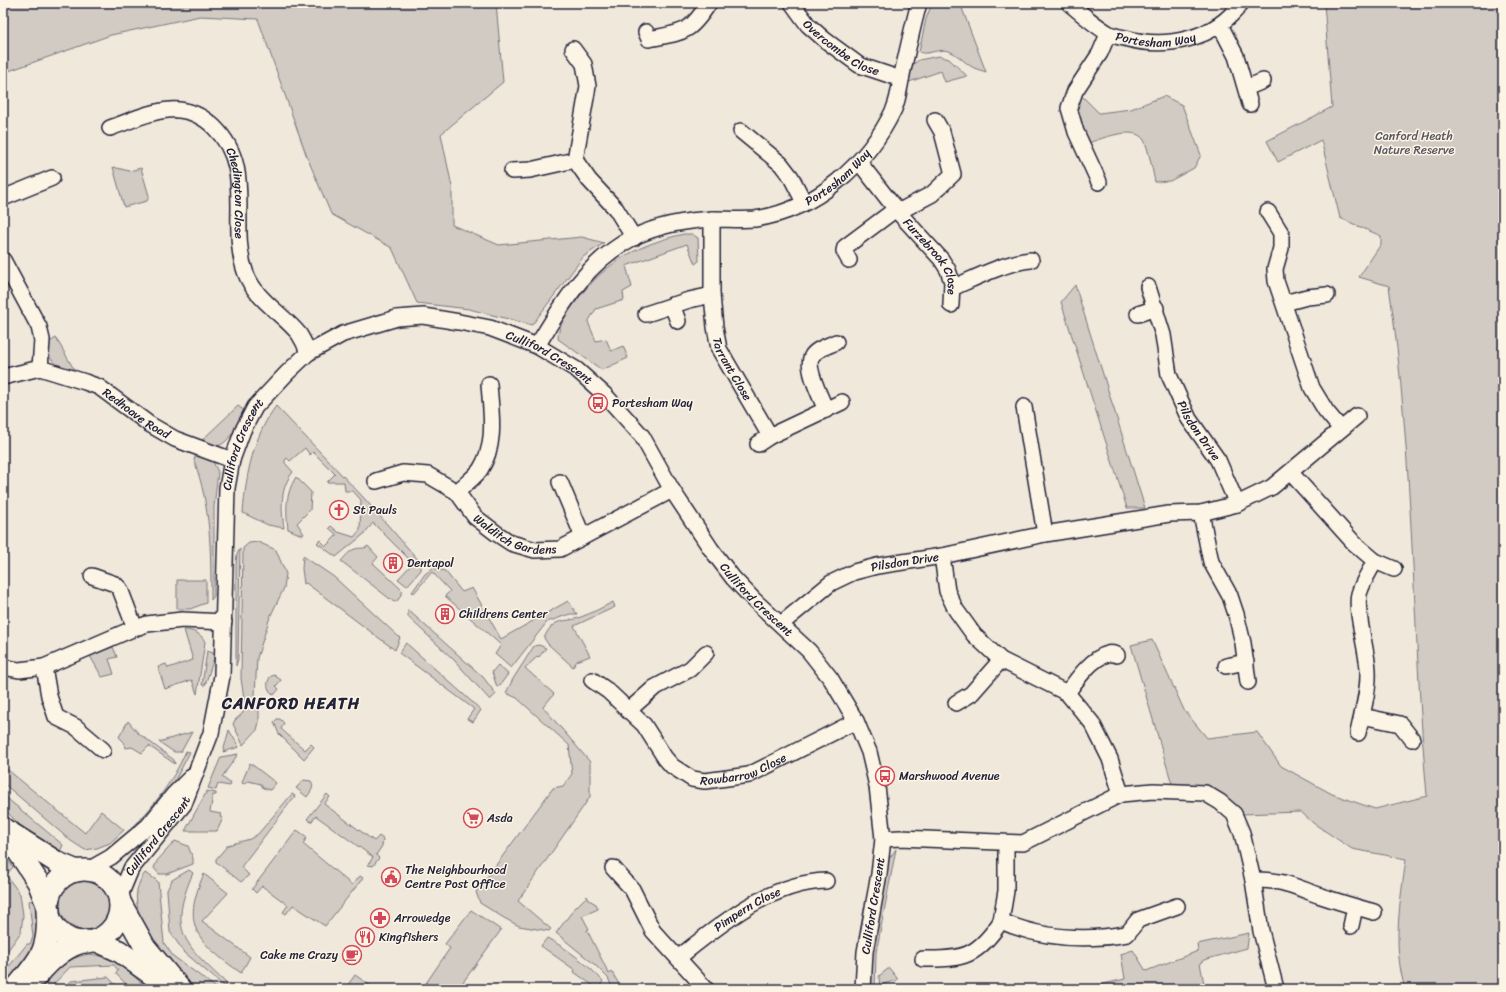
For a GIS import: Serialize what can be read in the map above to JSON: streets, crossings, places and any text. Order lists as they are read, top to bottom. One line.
{"streets":{"street":["Portesham Way","Overcombe Close","Chedington Close","Furzebrook Close","Culliford Crescent","Tarrant Close","Redhoave Road","Pilsdon Drive","Walditch Gardens","Rowbarrow Close","Pimpern Close"]},"crossings":[["Portesham Way","Overcombe Close"],["Portesham Way","Furzebrook Close"],["Portesham Way","Culliford Crescent"],["Portesham Way","Tarrant Close"],["Chedington Close","Culliford Crescent"],["Culliford Crescent","Redhoave Road"],["Culliford Crescent","Pilsdon Drive"],["Culliford Crescent","Walditch Gardens"],["Culliford Crescent","Rowbarrow Close"]],"districts":["CANFORD HEATH"],"parks":["Canford Heath Nature Reserve"],"places":{"bus stop":["Portesham Way","Marshwood Avenue"],"church":["St Pauls"],"building":["Dentapol","Childrens Center"],"supermarket":["Asda"],"public building":["The Neighbourhood Centre Post Office"],"pharmacy":["Arrowedge"],"restaurant":["Kingfishers"],"cafe":["Cake me Crazy"]}}
